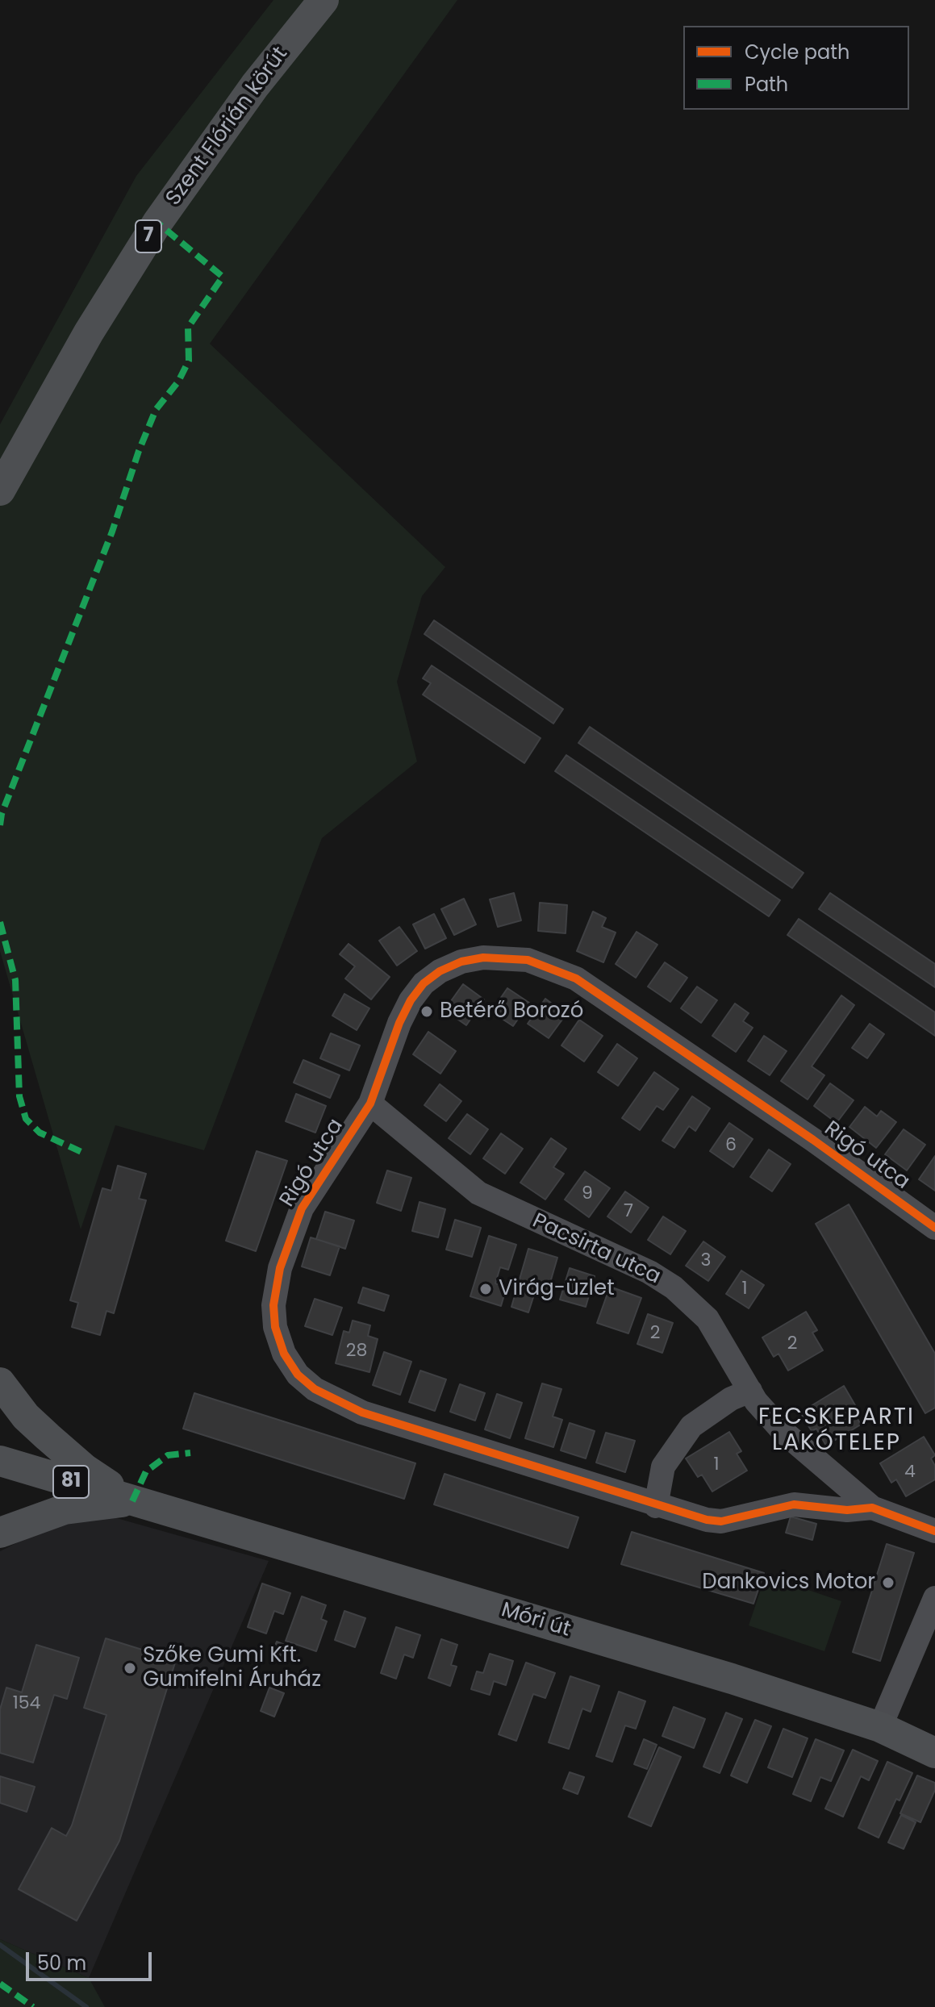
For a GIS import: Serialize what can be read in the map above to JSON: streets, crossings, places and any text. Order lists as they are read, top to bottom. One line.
{"streets":{"main road":["Szent Flórián körút","7","81","Móri út"],"street":["Rigó utca","Pacsirta utca"]},"crossings":[["Rigó utca","Pacsirta utca"],["81","Móri út"]],"districts":["FECSKEPARTI LAKÓTELEP"],"places":["Betérő Borozó","Virág-üzlet","Dankovics Motor","Szőke Gumi Kft. Gumifelni Áruház"],"house_numbers":["6","9","7","3","1","2","2","28","1","4","154"],"legend":["Cycle path","Path"],"scale_bar":"50 m"}
